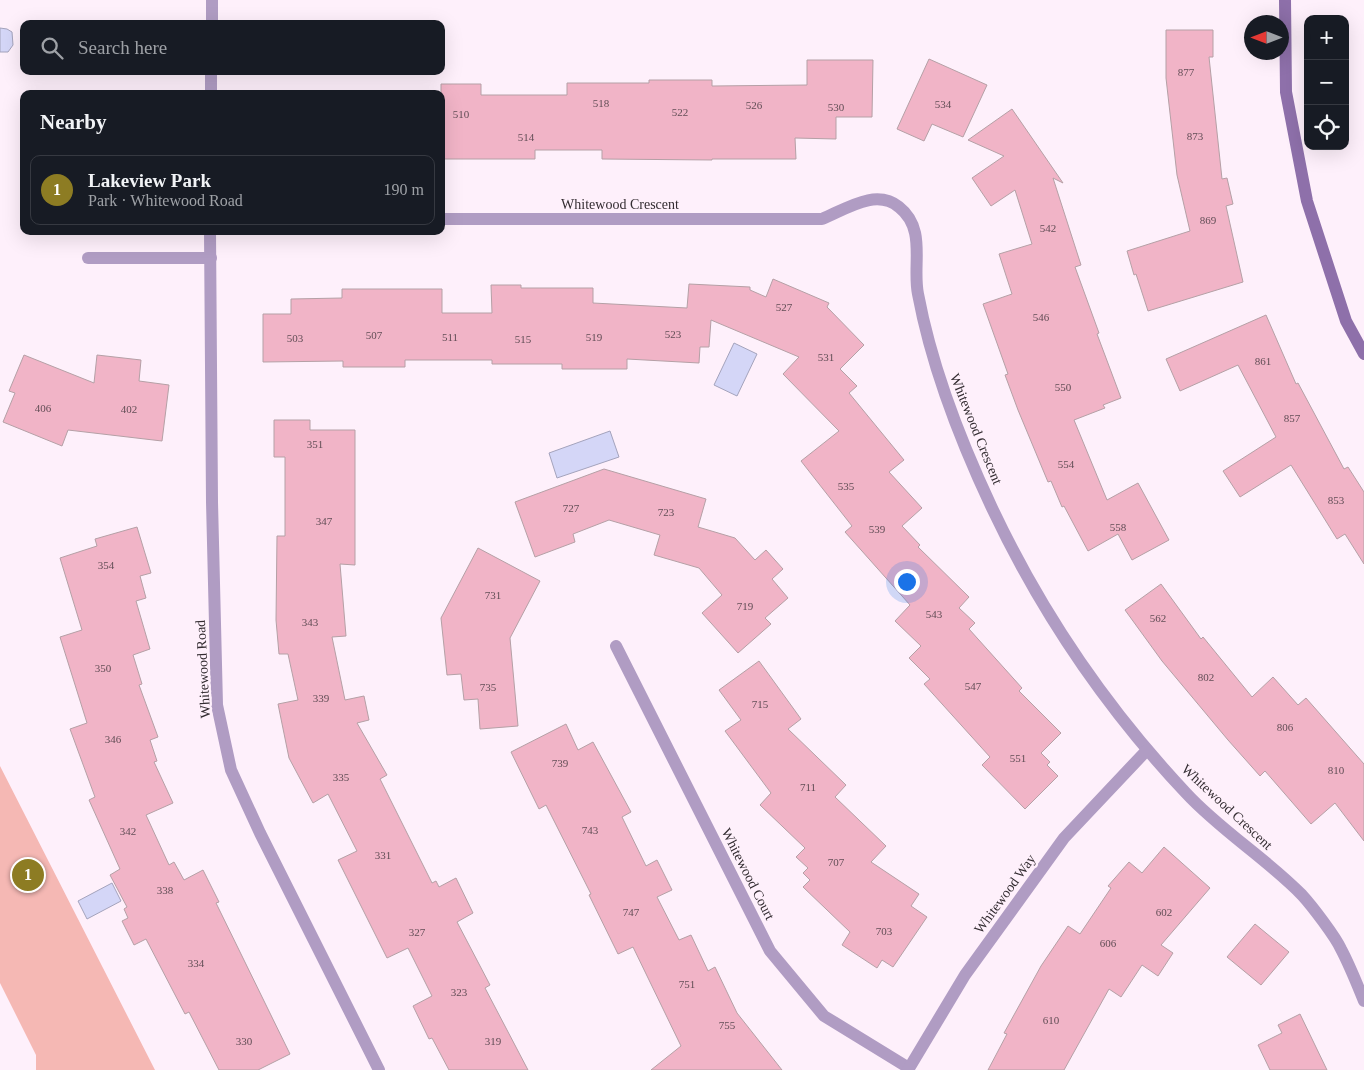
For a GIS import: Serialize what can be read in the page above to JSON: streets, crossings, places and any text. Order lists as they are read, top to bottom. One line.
{"streets":{"street":["Whitewood Crescent","Whitewood Road","Whitewood Court","Whitewood Way"]},"crossings":[["Whitewood Crescent","Whitewood Way"],["Whitewood Court","Whitewood Way"]],"house_numbers":["877","518","534","526","530","522","510","873","514","869","542","527","546","523","507","511","519","503","515","531","861","550","406","402","857","351","554","535","853","727","723","347","558","539","354","731","719","543","562","343","350","802","547","735","339","715","806","346","551","739","810","335","711","743","342","331","707","338","747","602","703","327","606","334","751","323","610","755","330","319"],"north":"left","page":{"map_buttons":["+","−"],"search":"Search here","heading":"Nearby","list":[{"mark":"1","name":"Lakeview Park","note":"Park · Whitewood Road","value":"190 m"}],"pins":"1"}}
